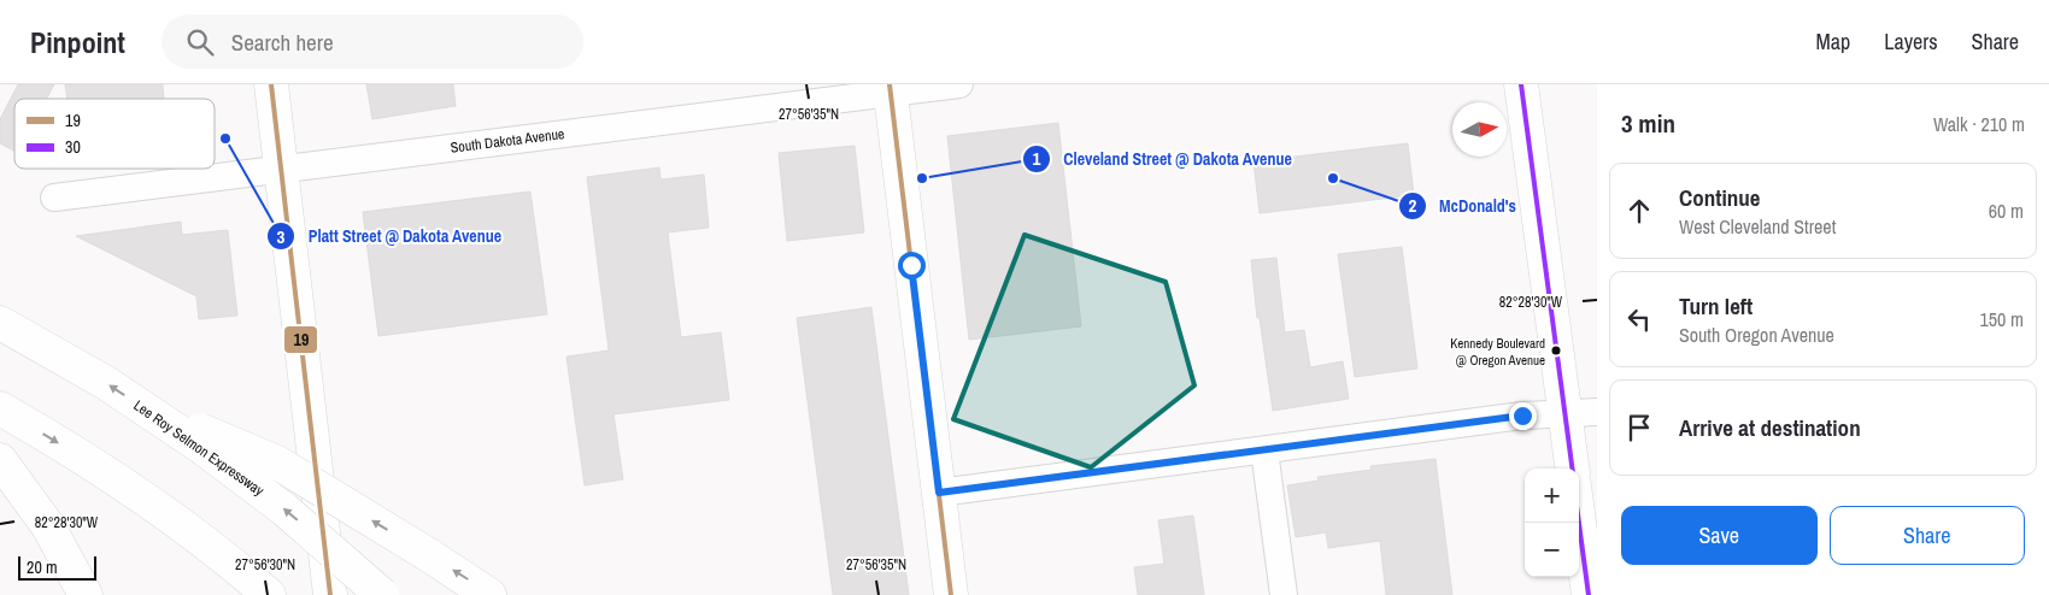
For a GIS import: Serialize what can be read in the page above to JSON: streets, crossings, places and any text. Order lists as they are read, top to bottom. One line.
{"streets":{"main road":["Lee Roy Selmon Expressway"],"street":["South Dakota Avenue"]},"places":["Platt Street @ Dakota Avenue","Cleveland Street @ Dakota Avenue","McDonald's","Kennedy Boulevard @ Oregon Avenue"],"lines":["transit line 19","transit line 30"],"legend":["19","30"],"scale_bar":"20 m","north":"right","page":{"header":"Pinpoint","search":"Search here","nav":["Map","Layers","Share"],"heading":["3 min","Walk · 210 m"],"list":[["Continue","West Cleveland Street","60 m"],["Turn left","South Oregon Avenue","150 m"],"Arrive at destination"],"map_buttons":["+","−"],"buttons":["Save","Share"],"scale":"20 m"},"coordinates":["27°56'35\"N","82°28'30\"W","27°56'30\"N"]}
